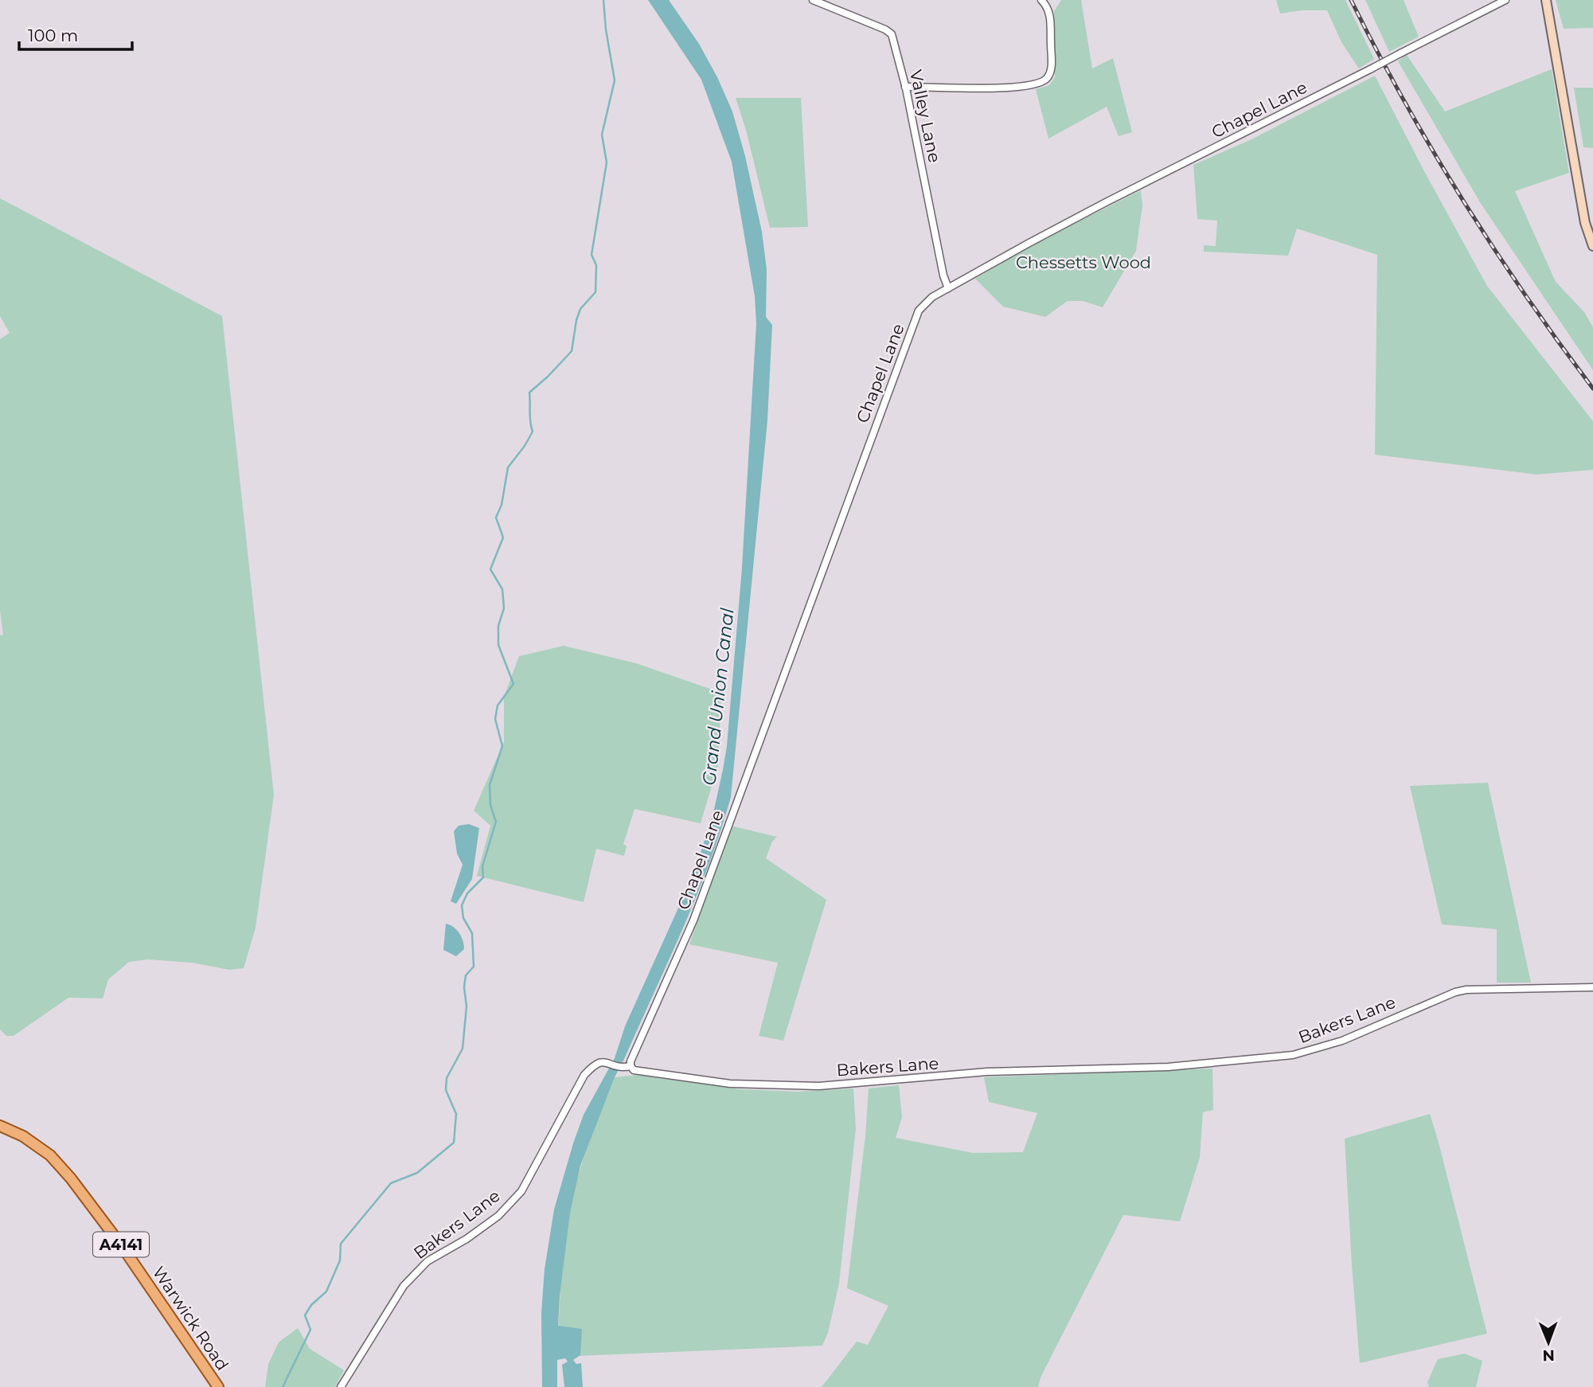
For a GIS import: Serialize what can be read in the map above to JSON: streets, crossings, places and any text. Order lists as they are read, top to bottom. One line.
{"streets":{"main road":["A4141","Warwick Road"],"street":["Chapel Lane","Valley Lane","Bakers Lane"]},"crossings":[["Chapel Lane","Valley Lane"],["Chapel Lane","Bakers Lane"]],"water":["Grand Union Canal"],"parks":["Chessetts Wood"],"scale_bar":"100 m","north":"bottom"}
